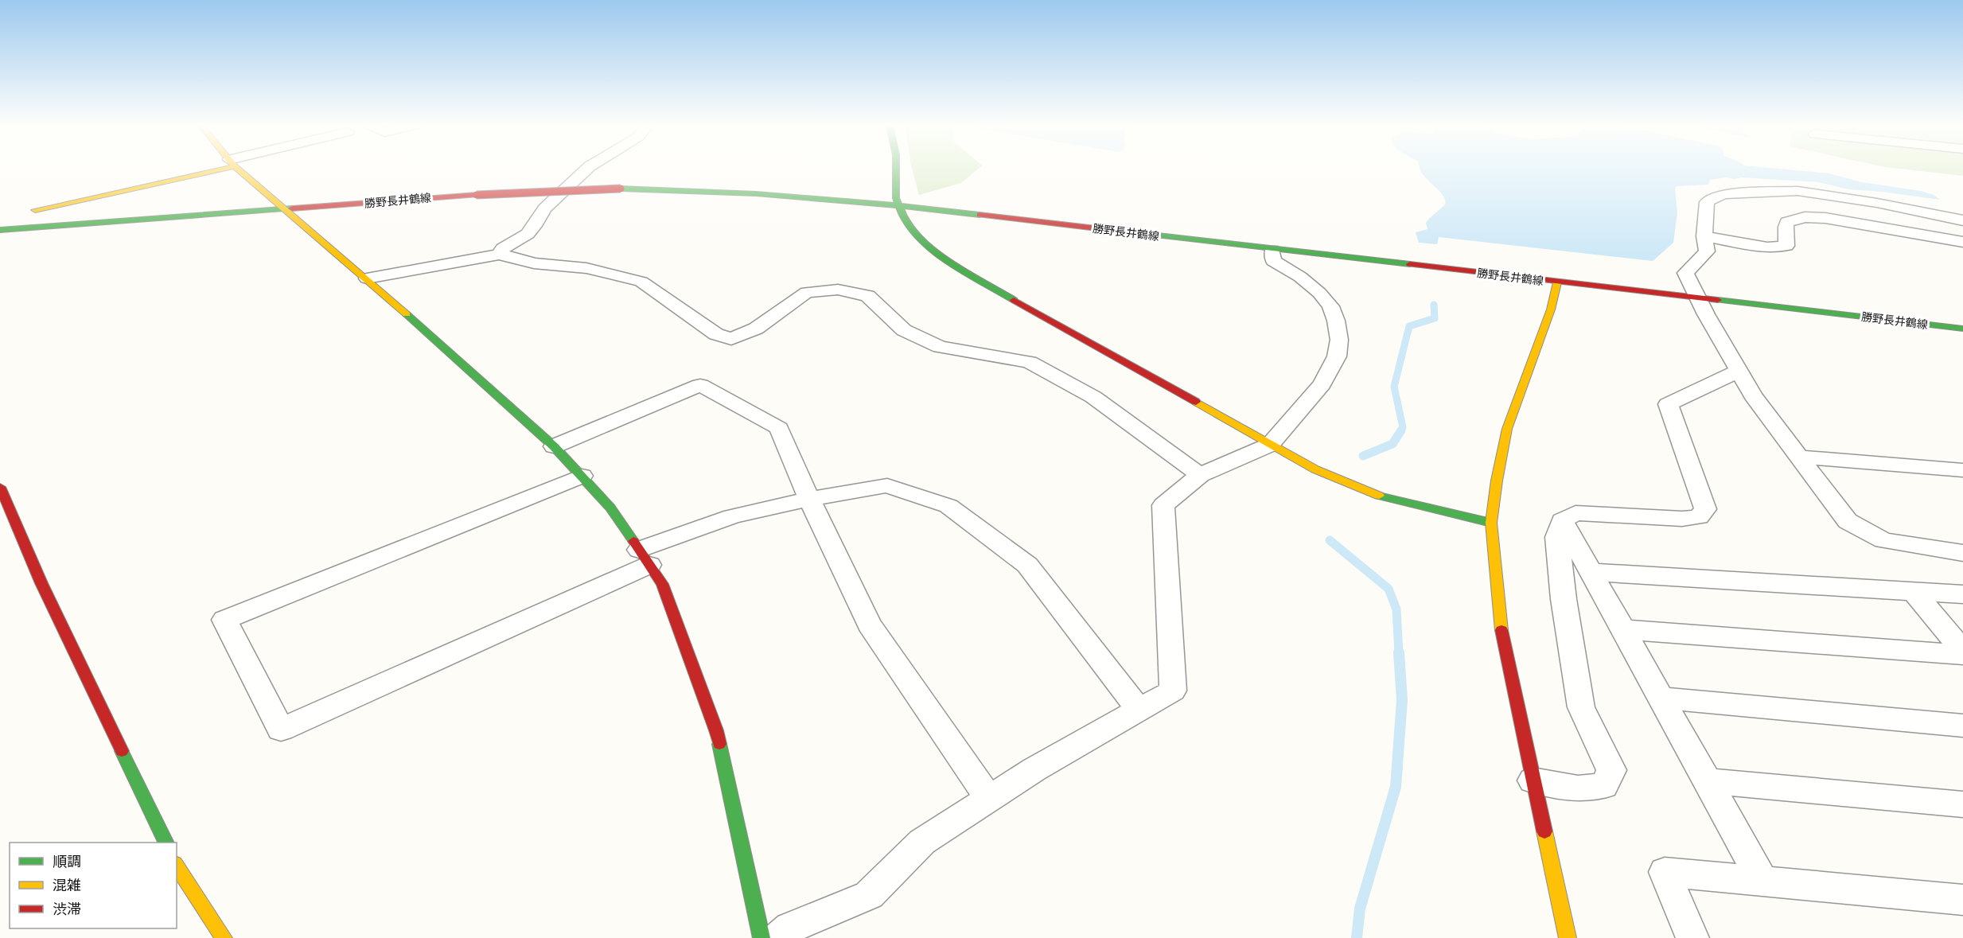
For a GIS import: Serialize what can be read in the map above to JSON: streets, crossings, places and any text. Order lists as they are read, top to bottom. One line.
{"streets":{"street":["勝野長井鶴線"]},"legend":["順調","混雑","渋滞"]}
